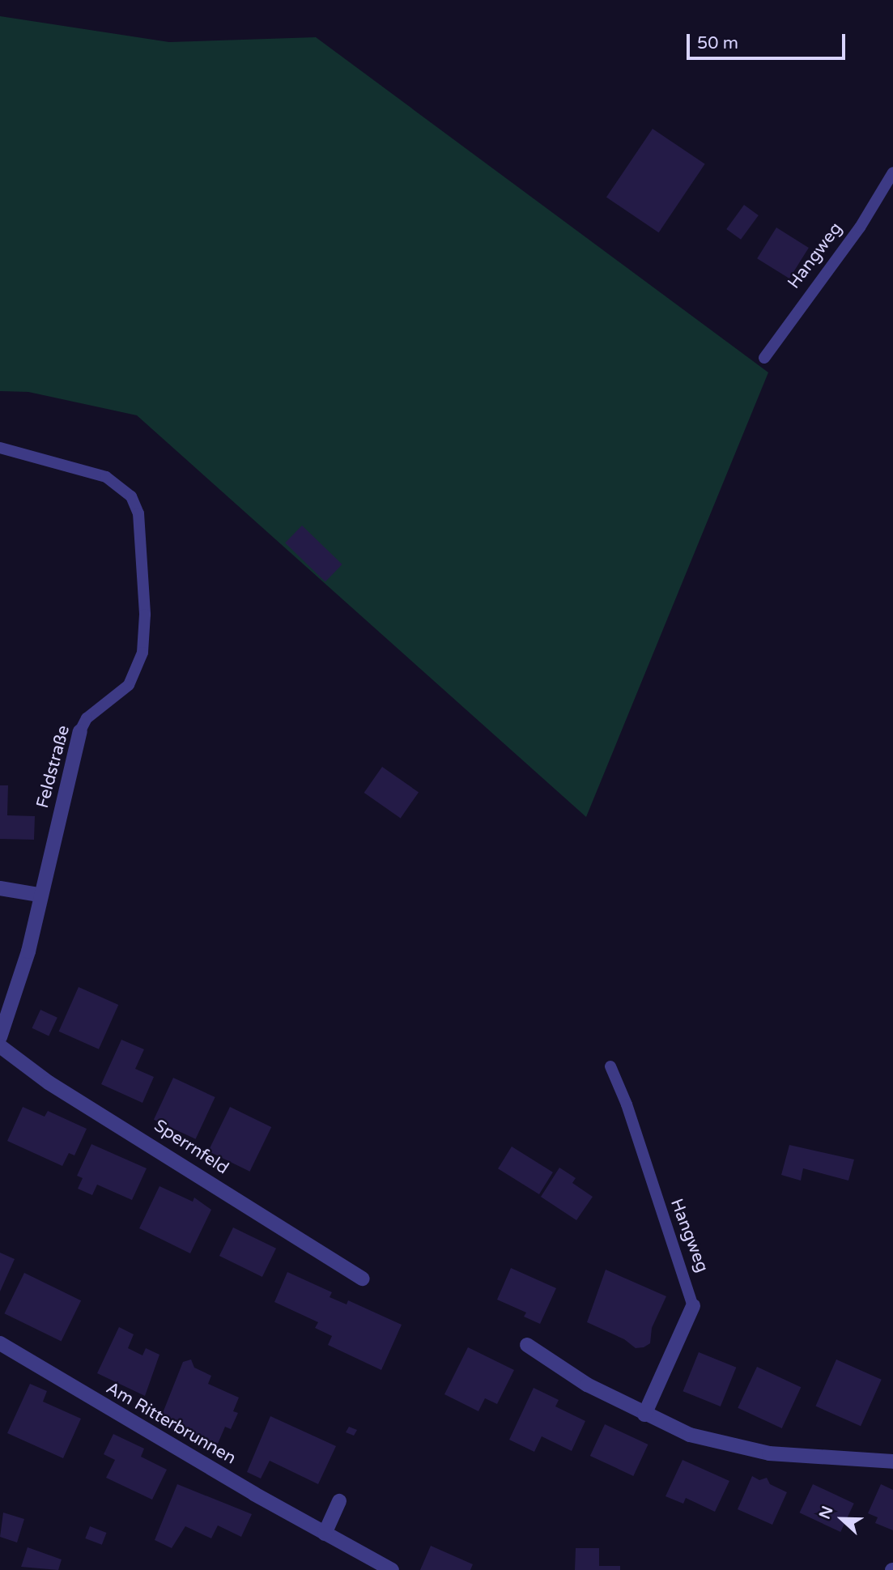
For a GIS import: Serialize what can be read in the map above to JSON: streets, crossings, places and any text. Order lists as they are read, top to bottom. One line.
{"streets":{"street":["Hangweg","Feldstraße","Sperrnfeld","Am Ritterbrunnen"]},"scale_bar":"50 m","north":"left"}
